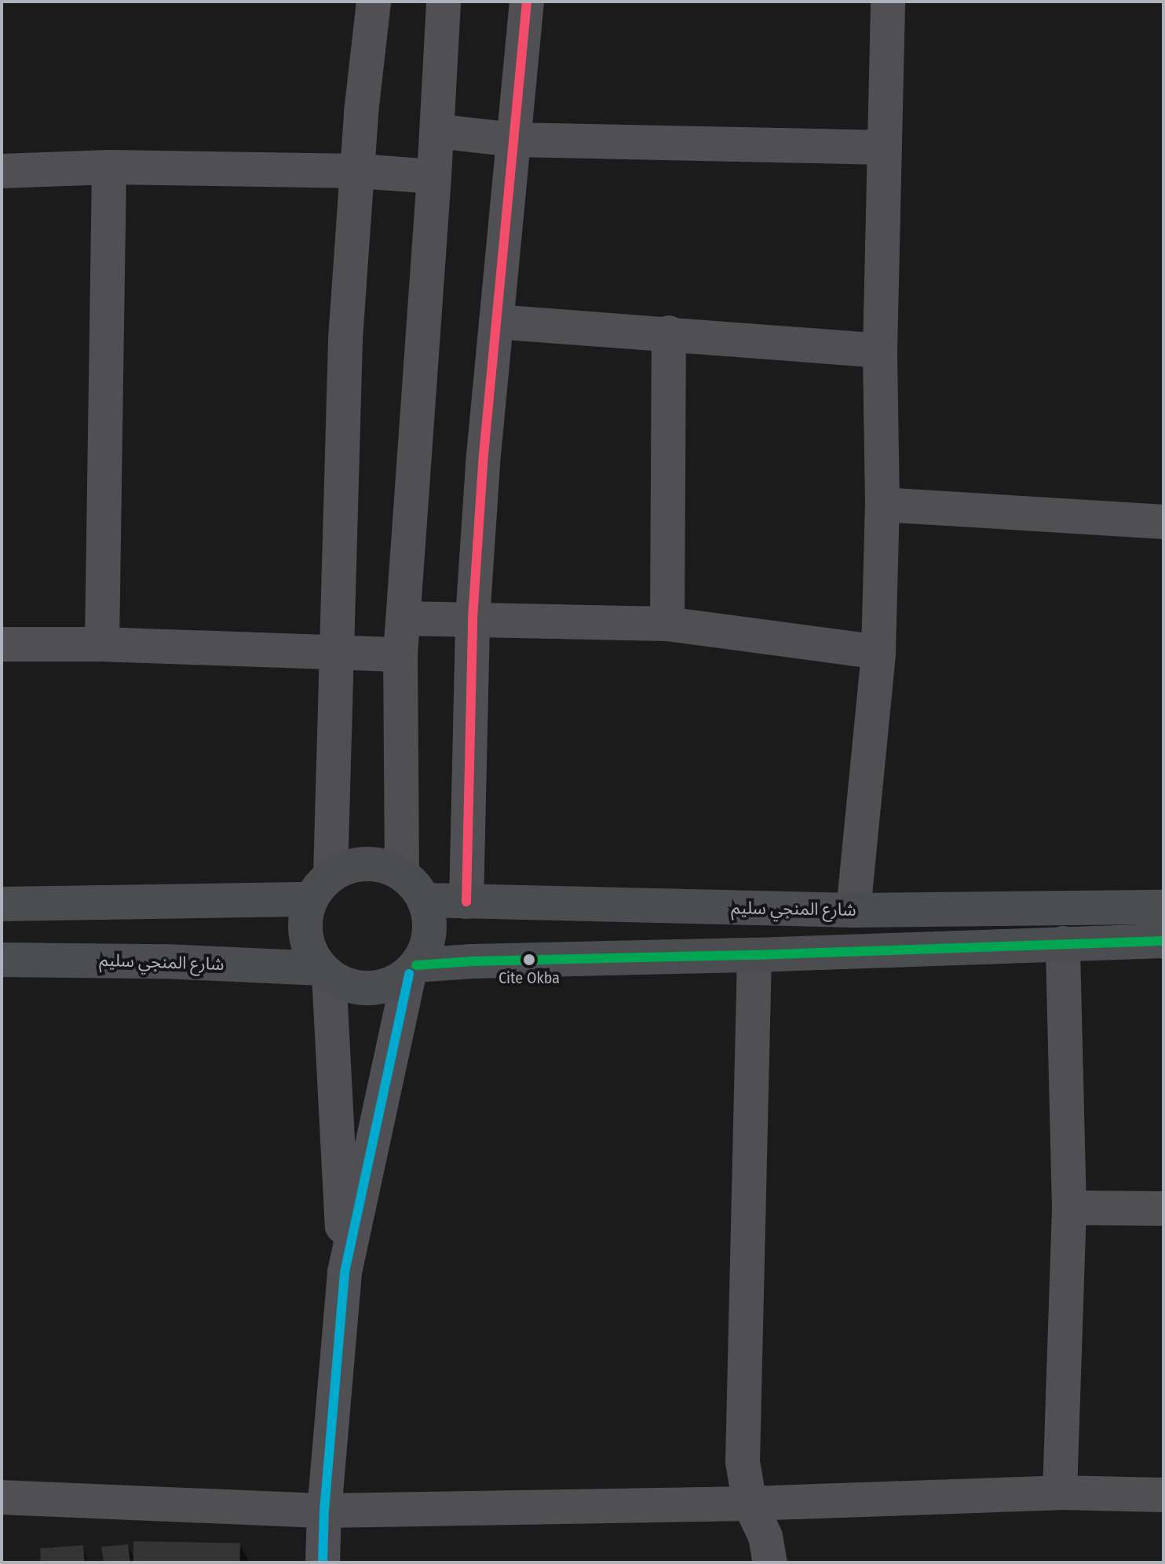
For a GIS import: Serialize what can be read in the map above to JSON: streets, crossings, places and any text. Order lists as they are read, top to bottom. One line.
{"streets":{"main road":["شارع المنجي سليم"]},"places":["Cite Okba"]}
